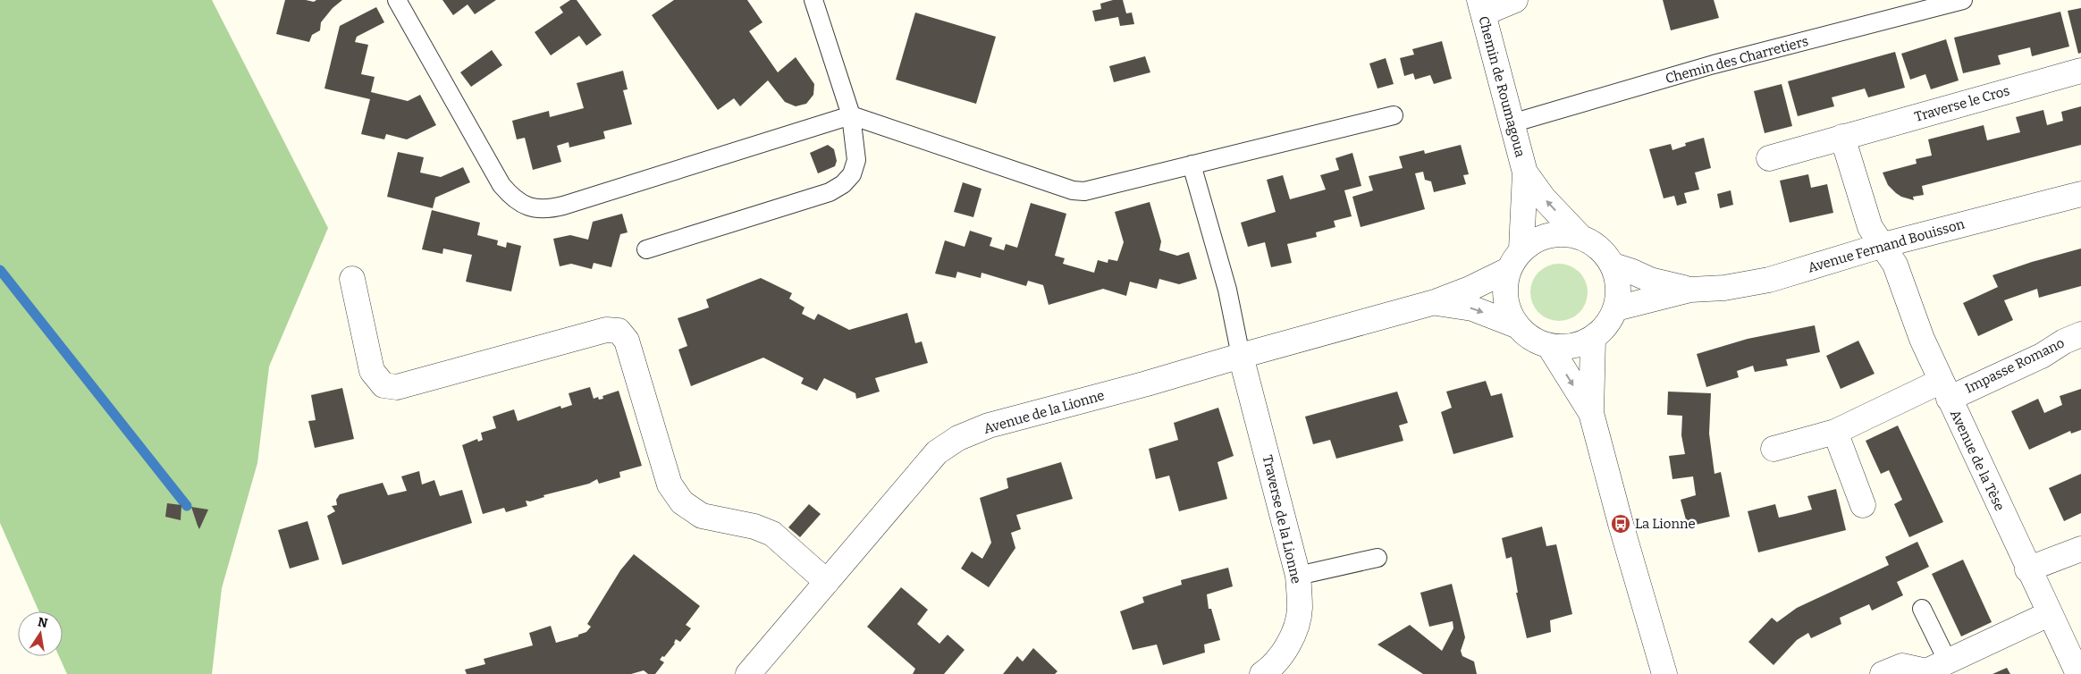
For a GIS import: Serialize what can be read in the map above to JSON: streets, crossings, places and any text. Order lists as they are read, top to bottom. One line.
{"streets":{"street":["Chemin de Roumagoua","Traverse le Cros","Avenue Fernand Bouisson","Impasse Romano","Avenue de la Lionne","Avenue de la Tèse","Traverse de la Lionne"],"lane":["Chemin des Charretiers"]},"crossings":[["Chemin des Charretiers","Chemin de Roumagoua"],["Chemin de Roumagoua","Avenue Fernand Bouisson"],["Chemin de Roumagoua","Avenue de la Lionne"],["Avenue Fernand Bouisson","Avenue de la Lionne"],["Avenue Fernand Bouisson","Avenue de la Tèse"],["Impasse Romano","Avenue de la Tèse"],["Avenue de la Lionne","Traverse de la Lionne"]],"places":{"bus stop":["La Lionne"]},"north":"top"}
